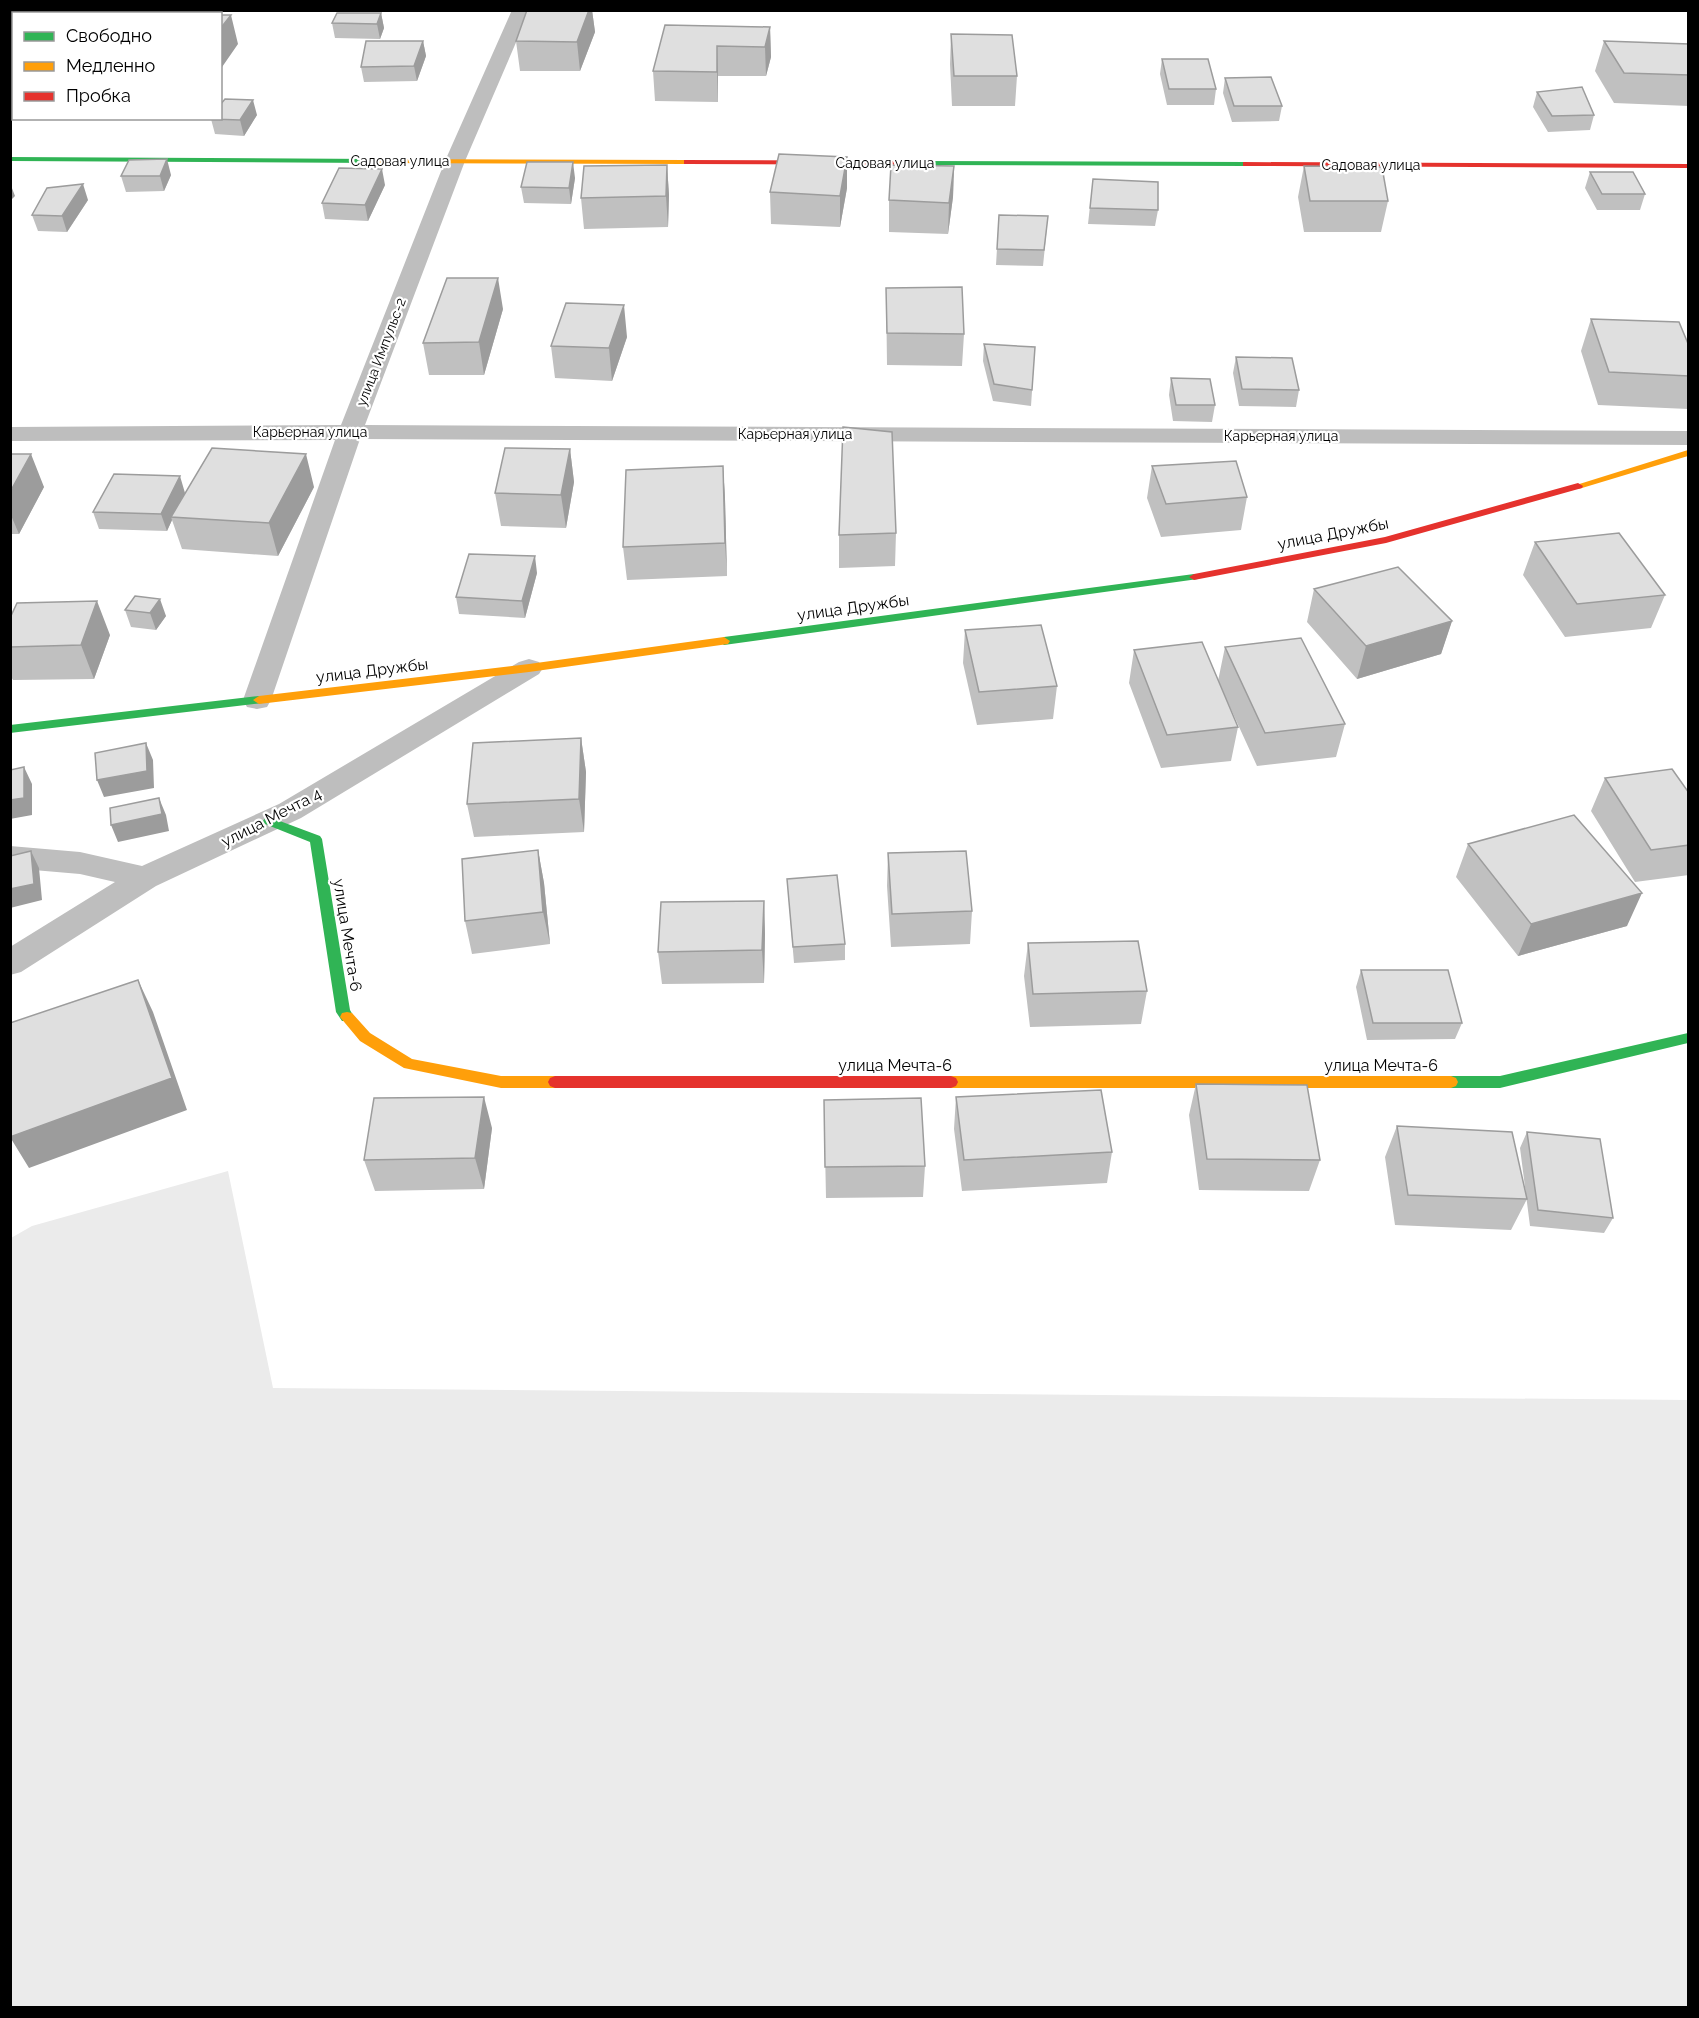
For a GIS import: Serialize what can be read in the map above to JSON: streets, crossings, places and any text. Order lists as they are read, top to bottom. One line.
{"streets":{"street":["Садовая улица","улица Импульс-2","Карьерная улица","улица Дружбы","улица Мечта 4","улица Мечта-6"]},"crossings":[["Садовая улица","улица Импульс-2"],["улица Импульс-2","Карьерная улица"],["улица Импульс-2","улица Дружбы"],["улица Дружбы","улица Мечта 4"],["улица Мечта 4","улица Мечта-6"]],"legend":["Свободно","Медленно","Пробка"]}
